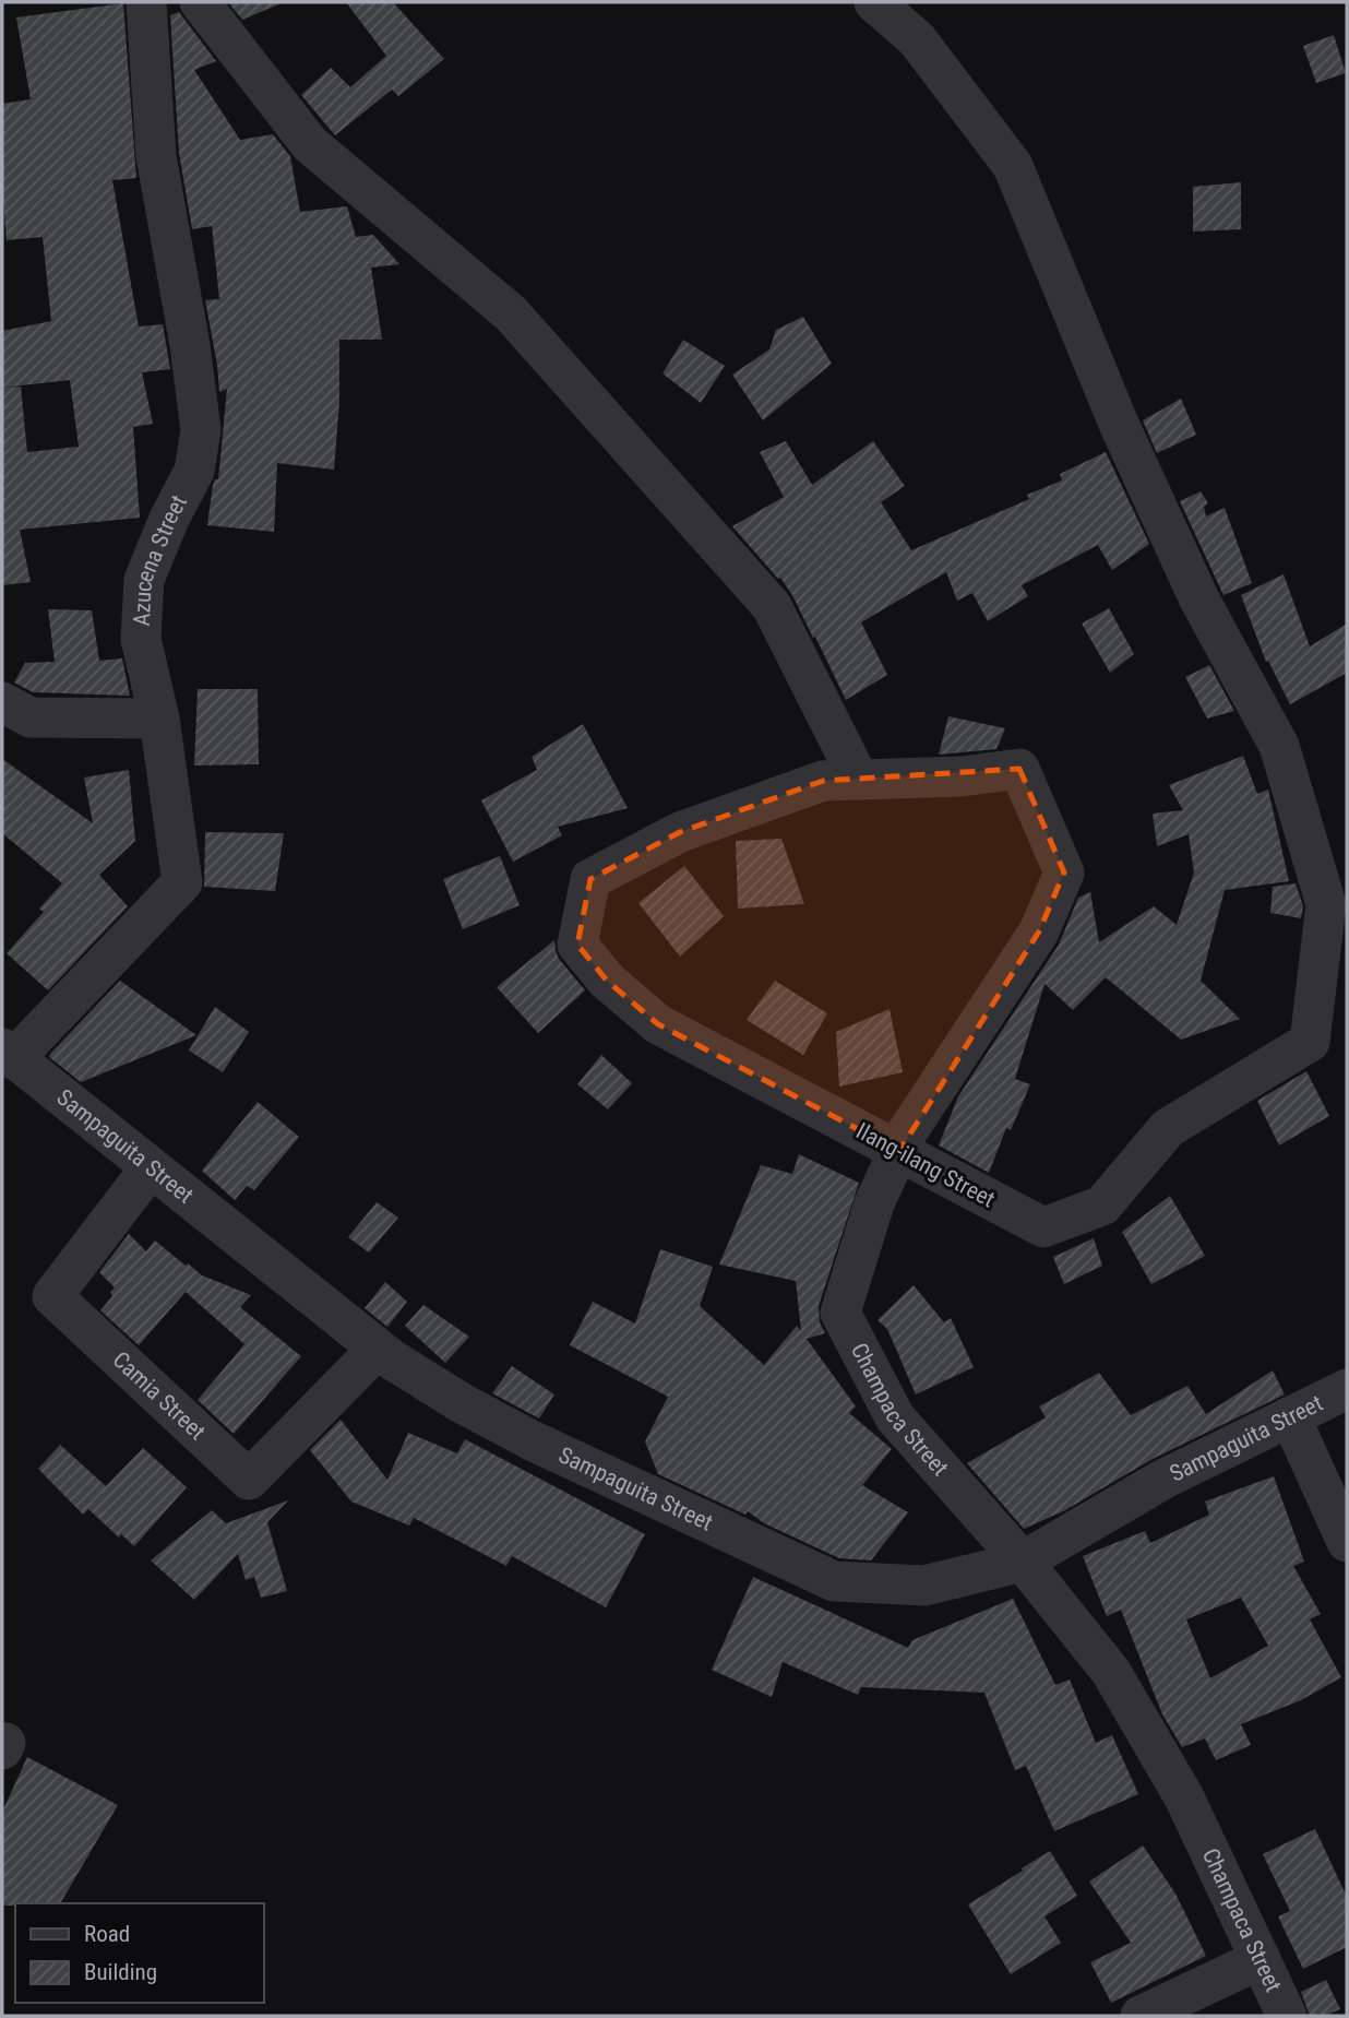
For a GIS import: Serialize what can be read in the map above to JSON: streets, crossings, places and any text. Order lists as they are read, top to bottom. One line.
{"streets":{"street":["Azucena Street","Sampaguita Street","Ilang-ilang Street","Camia Street","Champaca Street"]},"crossings":[["Azucena Street","Sampaguita Street"],["Sampaguita Street","Camia Street"],["Sampaguita Street","Champaca Street"],["Ilang-ilang Street","Champaca Street"]],"legend":["Road","Building"]}
